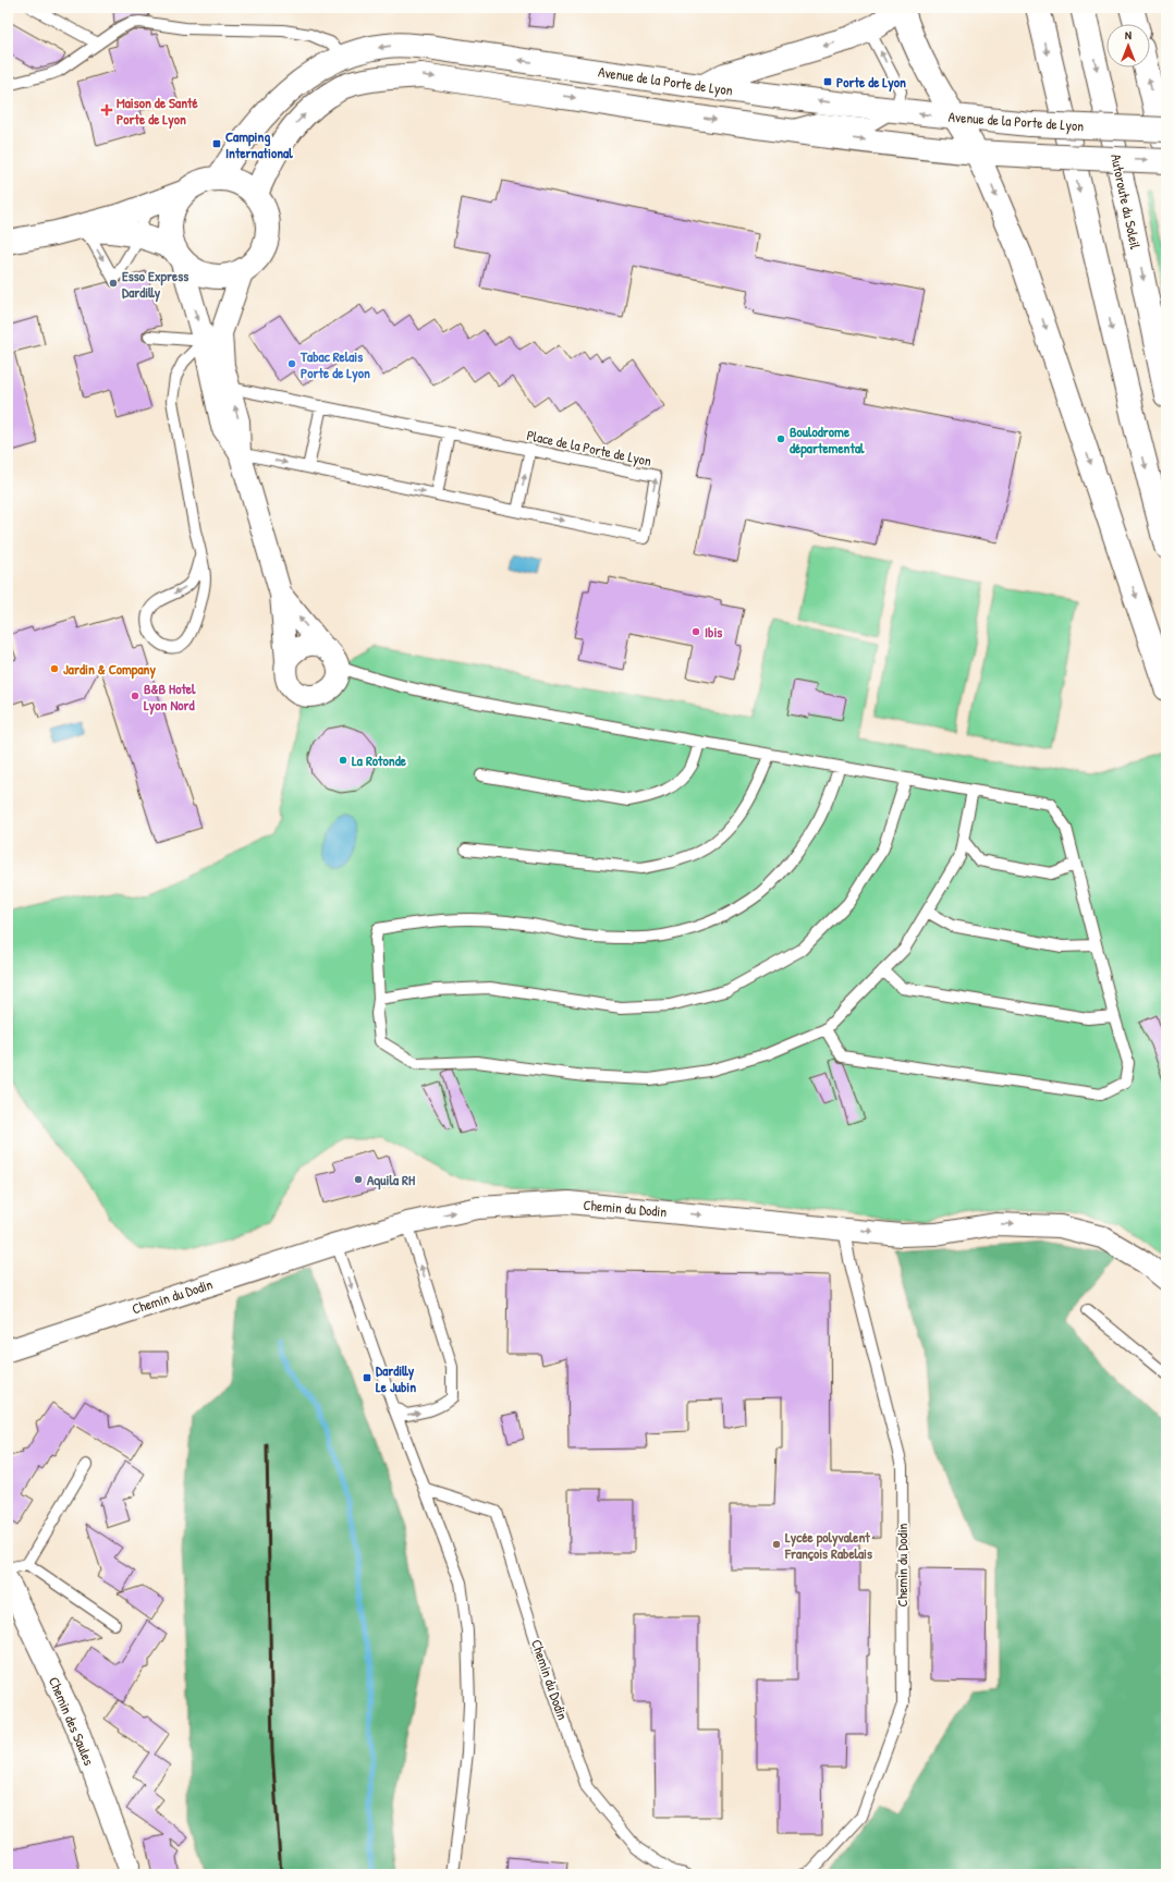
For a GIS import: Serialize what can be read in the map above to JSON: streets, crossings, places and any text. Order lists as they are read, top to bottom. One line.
{"streets":{"main road":["Avenue de la Porte de Lyon","Autoroute du Soleil"],"street":["Chemin du Dodin","Chemin des Saules"],"lane":["Place de la Porte de Lyon"]},"places":{"transit":["Porte de Lyon","Camping International","Dardilly Le Jubin"],"health":["Maison de Santé Porte de Lyon"],"other":["Esso Express Dardilly","Tabac Relais Porte de Lyon","Boulodrome départemental","Ibis","Jardin & Company","B&B Hotel Lyon Nord","La Rotonde","Aquila RH","Lycée polyvalent François Rabelais"]},"north":"top"}
